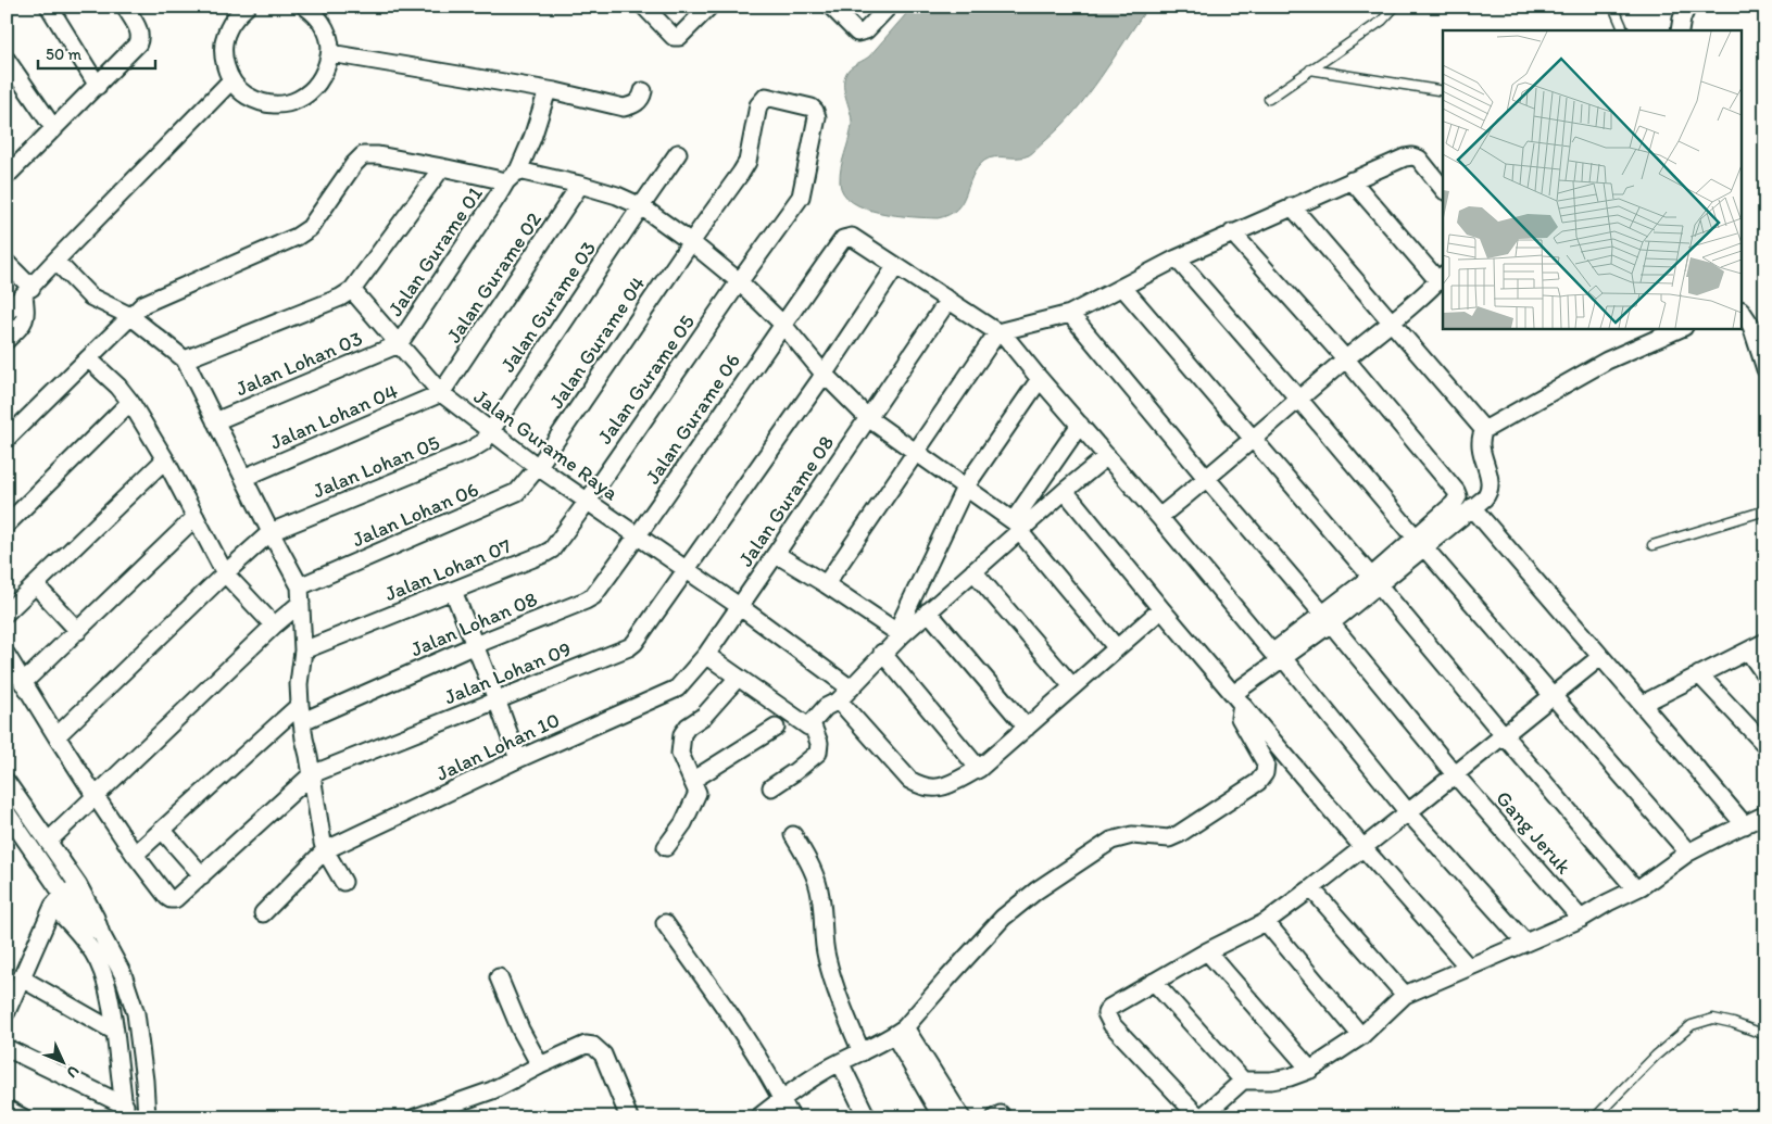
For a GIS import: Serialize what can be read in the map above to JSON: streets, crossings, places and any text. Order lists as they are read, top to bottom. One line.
{"streets":{"street":["Jalan Gurame 01","Jalan Gurame 02","Jalan Gurame 03","Jalan Gurame 04","Jalan Lohan 03","Jalan Gurame 05","Jalan Lohan 04","Jalan Gurame 06","Jalan Gurame Raya","Jalan Lohan 05","Jalan Gurame 08","Jalan Lohan 06","Jalan Lohan 07","Jalan Lohan 08","Jalan Lohan 09","Jalan Lohan 10","Gang Jeruk"]},"crossings":[["Jalan Gurame 01","Jalan Lohan 03"],["Jalan Gurame 01","Jalan Gurame Raya"],["Jalan Gurame 02","Jalan Lohan 04"],["Jalan Gurame 02","Jalan Gurame Raya"],["Jalan Gurame 03","Jalan Gurame Raya"],["Jalan Gurame 03","Jalan Lohan 05"],["Jalan Gurame 04","Jalan Gurame 05"],["Jalan Gurame 04","Jalan Gurame Raya"],["Jalan Gurame 04","Jalan Lohan 06"],["Jalan Lohan 03","Jalan Gurame Raya"],["Jalan Gurame 05","Jalan Gurame Raya"],["Jalan Gurame 05","Jalan Lohan 07"],["Jalan Lohan 04","Jalan Gurame Raya"],["Jalan Gurame 06","Jalan Gurame Raya"],["Jalan Gurame 06","Jalan Gurame 08"],["Jalan Gurame 06","Jalan Lohan 08"],["Jalan Gurame 06","Jalan Lohan 09"],["Jalan Gurame Raya","Jalan Lohan 05"],["Jalan Gurame Raya","Jalan Gurame 08"],["Jalan Gurame Raya","Jalan Lohan 06"],["Jalan Gurame Raya","Jalan Lohan 07"],["Jalan Gurame Raya","Jalan Lohan 08"],["Jalan Gurame Raya","Jalan Lohan 09"],["Jalan Gurame Raya","Jalan Lohan 10"],["Jalan Gurame 08","Jalan Lohan 10"]],"scale_bar":"50 m","north":"bottom right"}
